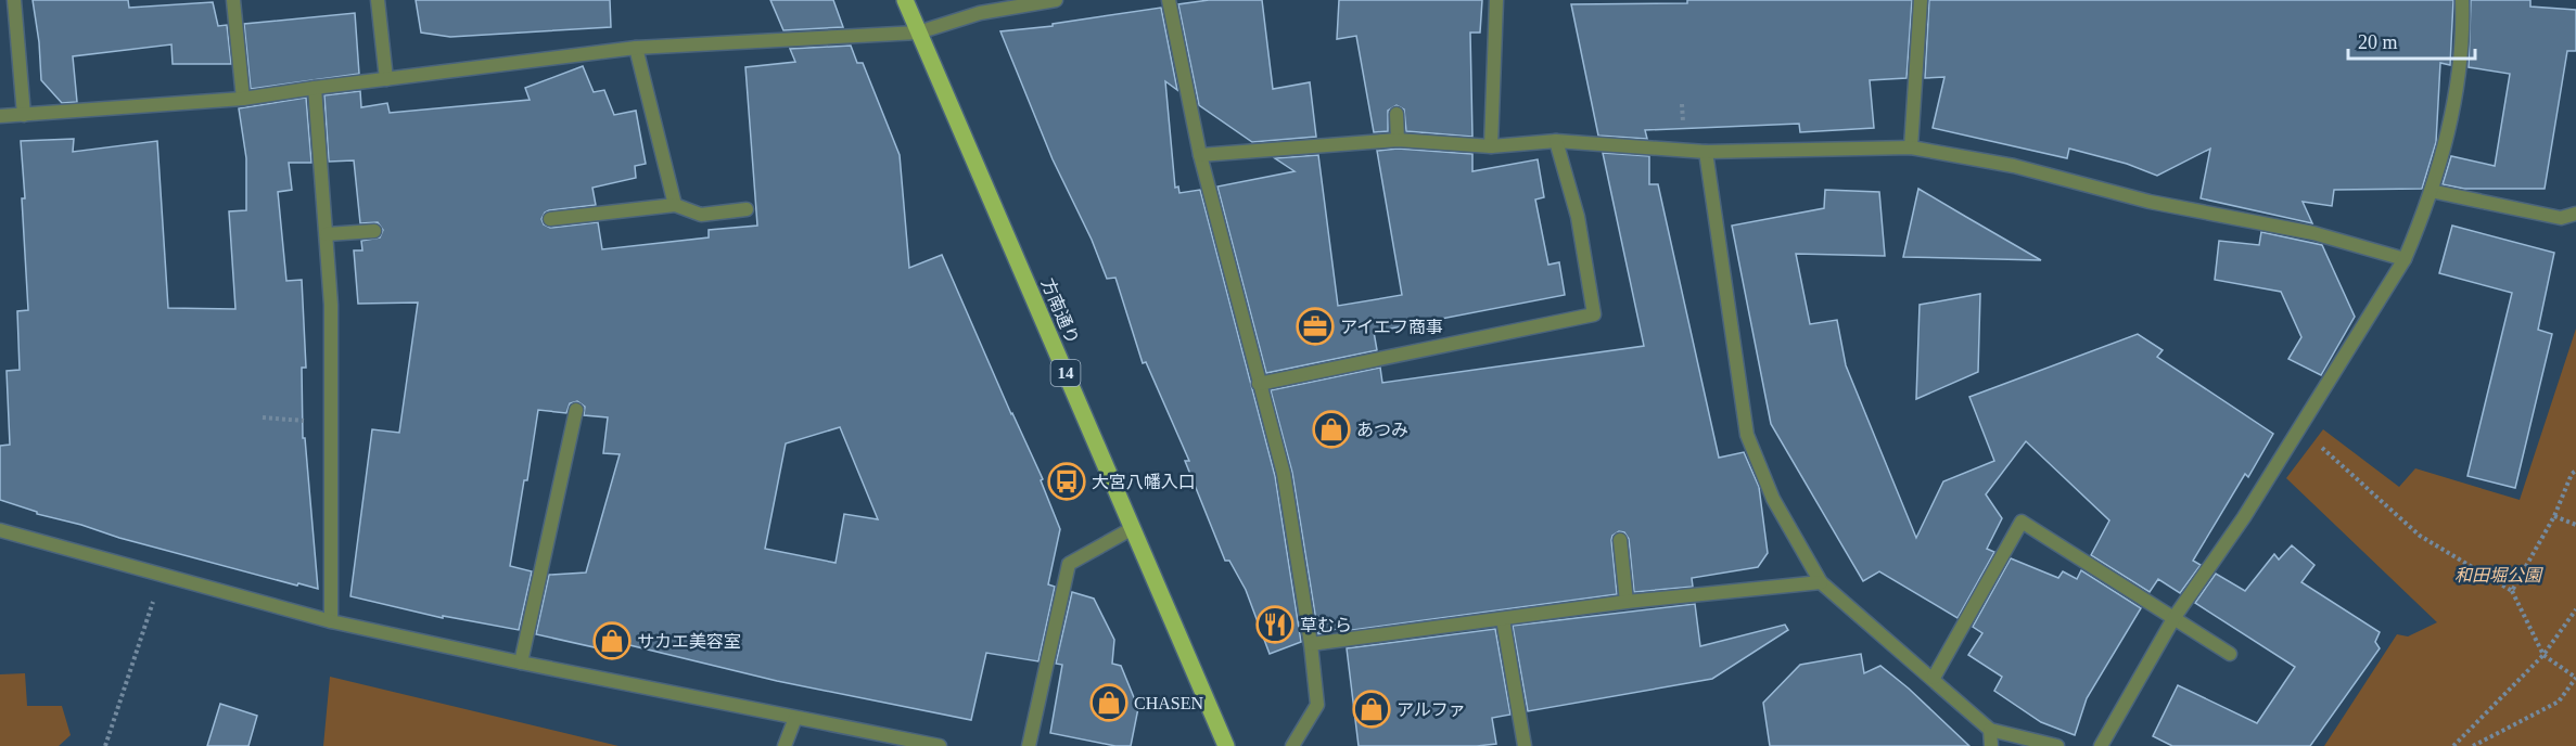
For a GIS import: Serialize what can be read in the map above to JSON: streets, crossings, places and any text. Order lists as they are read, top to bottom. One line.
{"streets":{"main road":["方南通り","14"]},"parks":["和田堀公園"],"places":{"office":["アイエフ商事"],"shop":["あつみ","サカエ美容室","CHASEN","アルファ"],"bus stop":["大宮八幡入口"],"restaurant":["草むら"]},"scale_bar":"20 m"}
